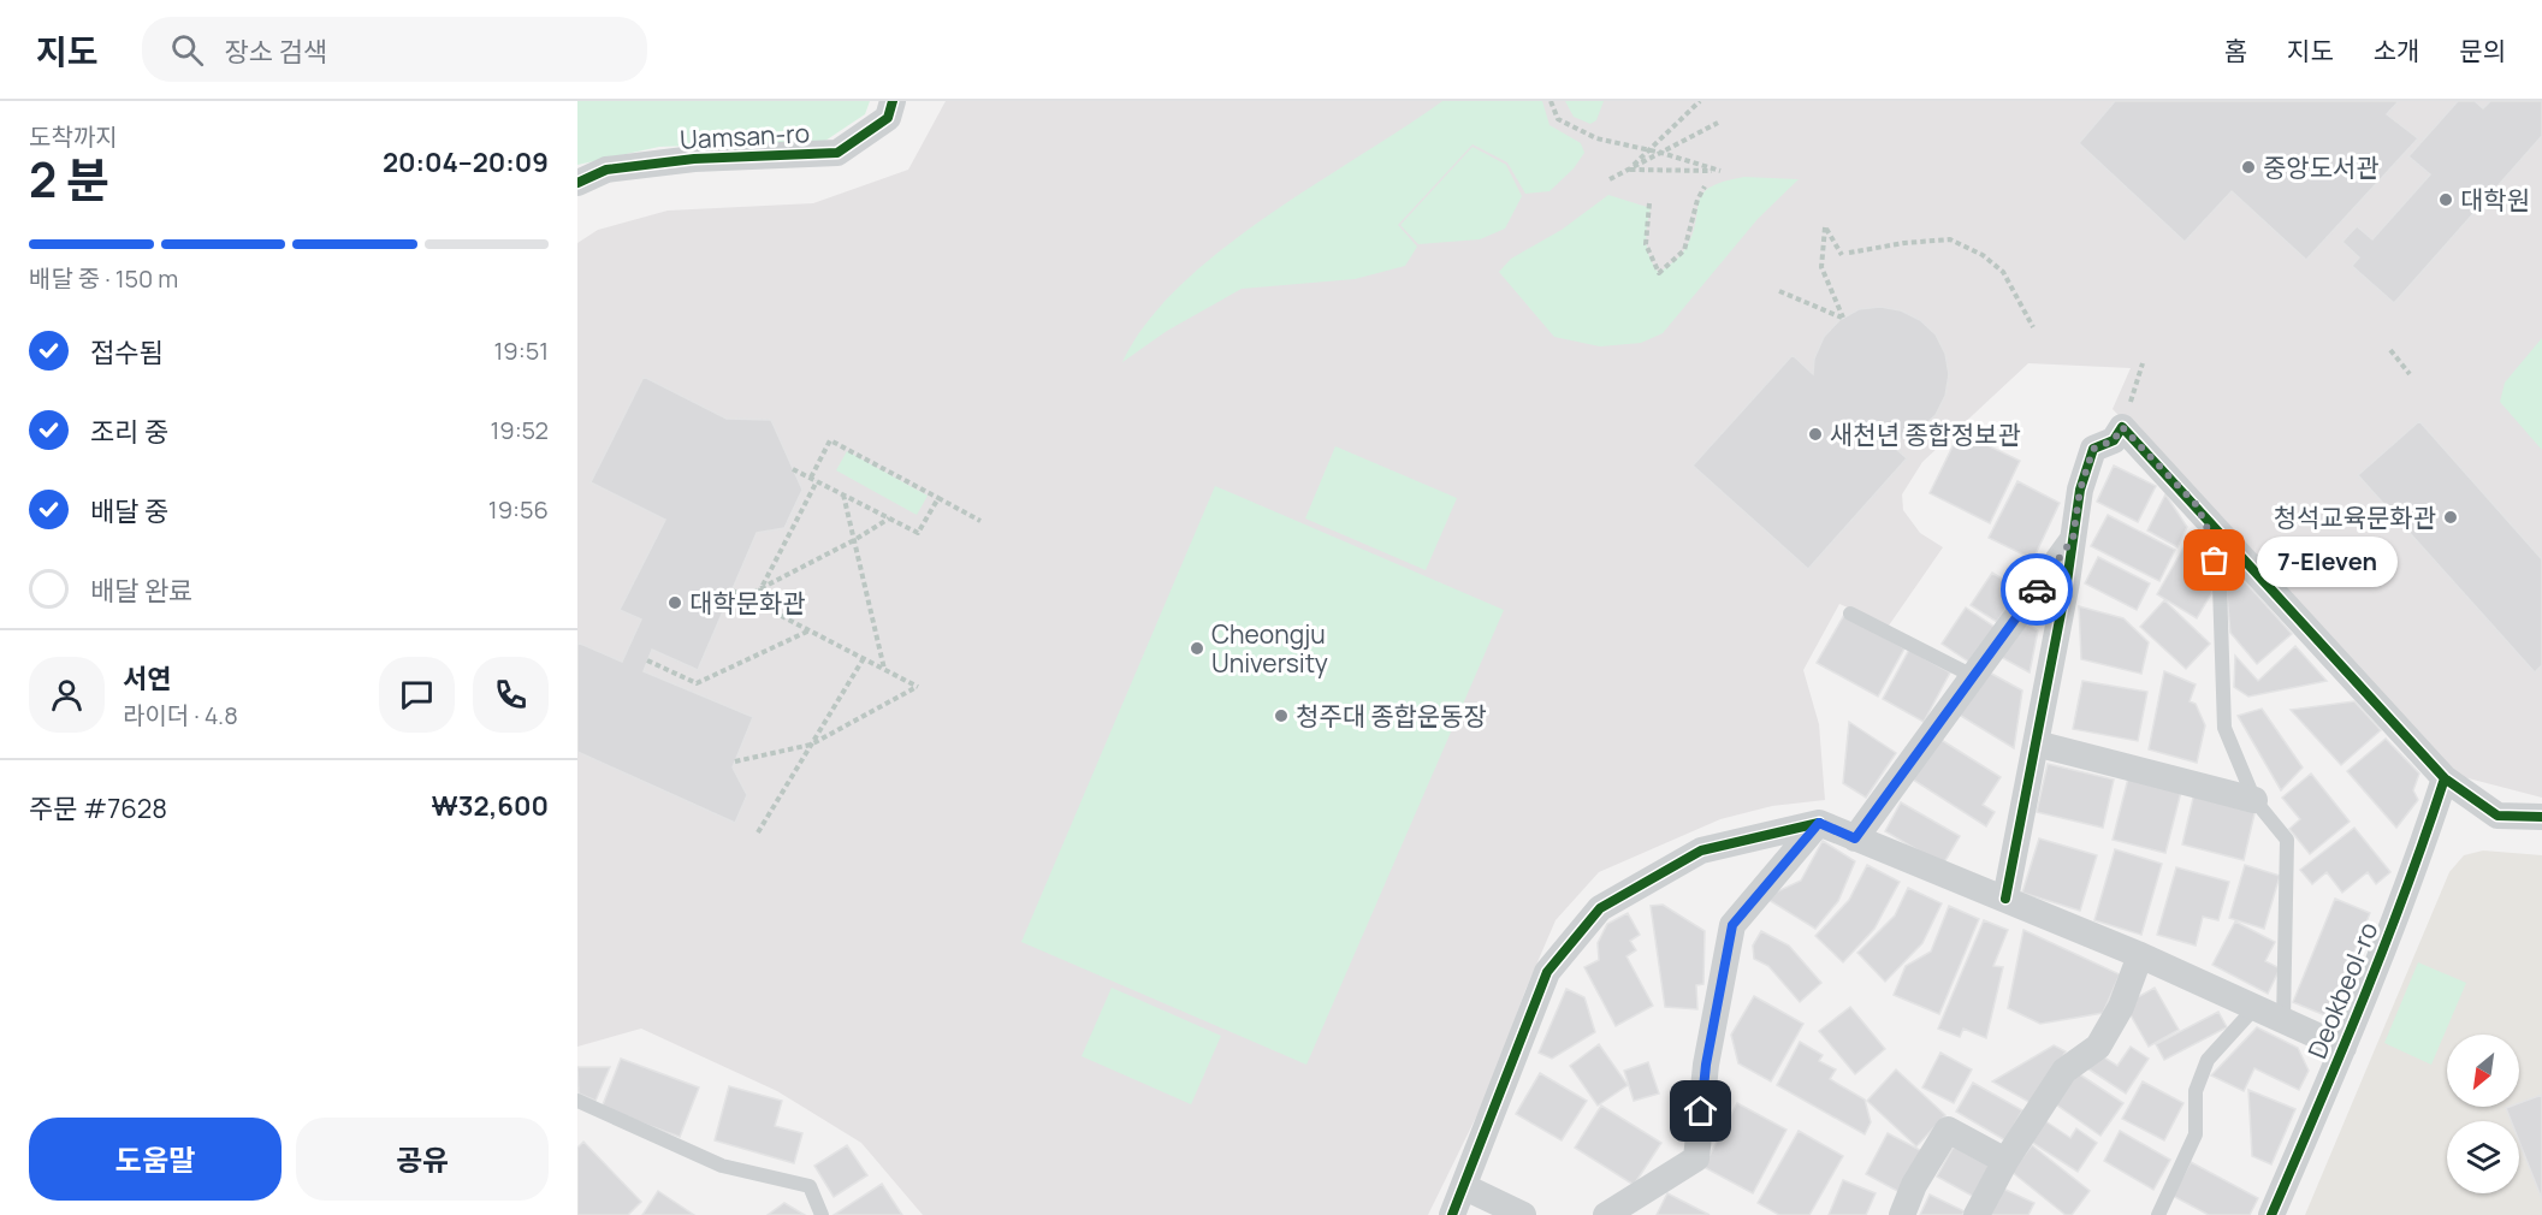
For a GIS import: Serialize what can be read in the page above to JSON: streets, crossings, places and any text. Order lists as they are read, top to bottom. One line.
{"streets":{"street":["Uamsan-ro","Deokbeol-ro"]},"places":["중앙도서관","대학원","새천년 종합정보관","청석교육문화관","7-Eleven","대학문화관","Cheongju University","청주대 종합운동장"],"north":"bottom left","page":{"header":"지도","search":"장소 검색","nav":["홈","지도","소개","문의"],"heading":["2 분","도착까지","20:04–20:09"],"panel":["서연","라이더 · 4.8","주문 #7628","₩32,600"],"bar":"배달 중 · 150 m","list":[["접수됨","19:51"],["조리 중","19:52"],["배달 중","19:56"],"배달 완료"],"bubble":"7-Eleven","buttons":["도움말","공유"]}}
